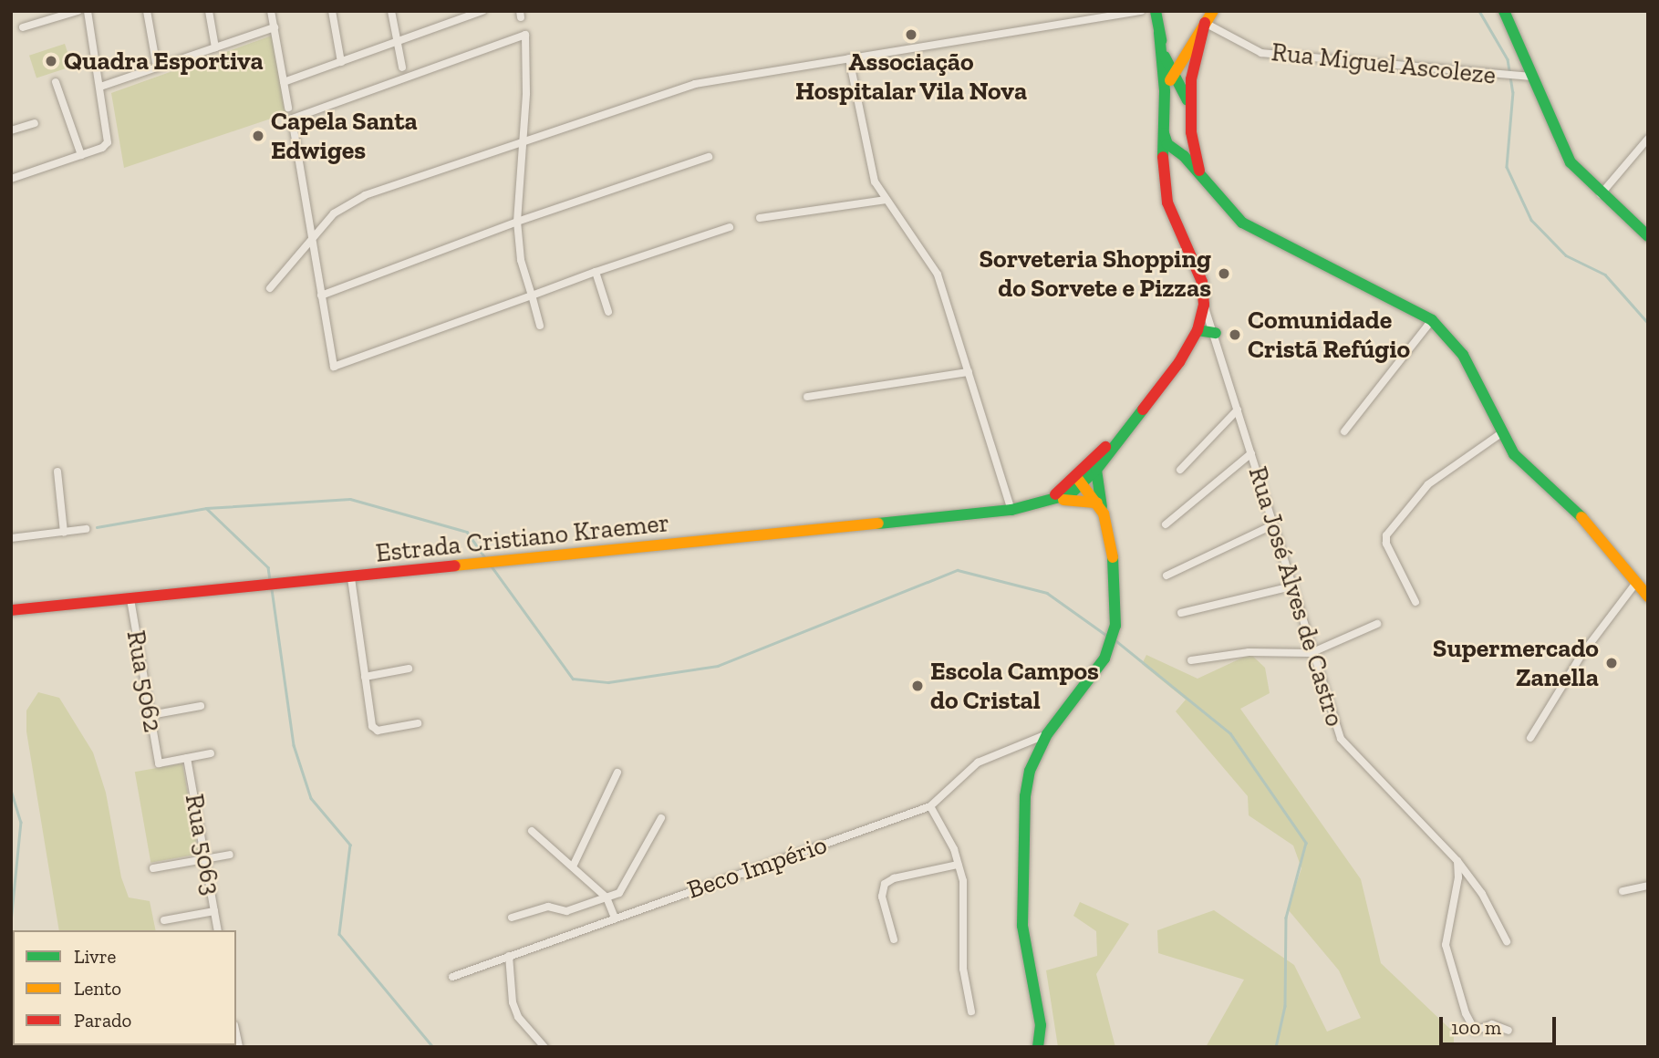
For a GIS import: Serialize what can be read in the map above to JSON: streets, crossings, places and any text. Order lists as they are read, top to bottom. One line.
{"streets":{"main road":["Estrada Cristiano Kraemer"],"street":["Rua Miguel Ascoleze","Rua José Alves de Castro","Rua 5062","Rua 5063","Beco Império"]},"crossings":[["Estrada Cristiano Kraemer","Rua José Alves de Castro"],["Estrada Cristiano Kraemer","Rua 5062"],["Rua 5062","Rua 5063"]],"places":["Associação Hospitalar Vila Nova","Quadra Esportiva","Capela Santa Edwiges","Sorveteria Shopping do Sorvete e Pizzas","Comunidade Cristã Refúgio","Supermercado Zanella","Escola Campos do Cristal"],"legend":["Livre","Lento","Parado"],"scale_bar":"100 m"}
